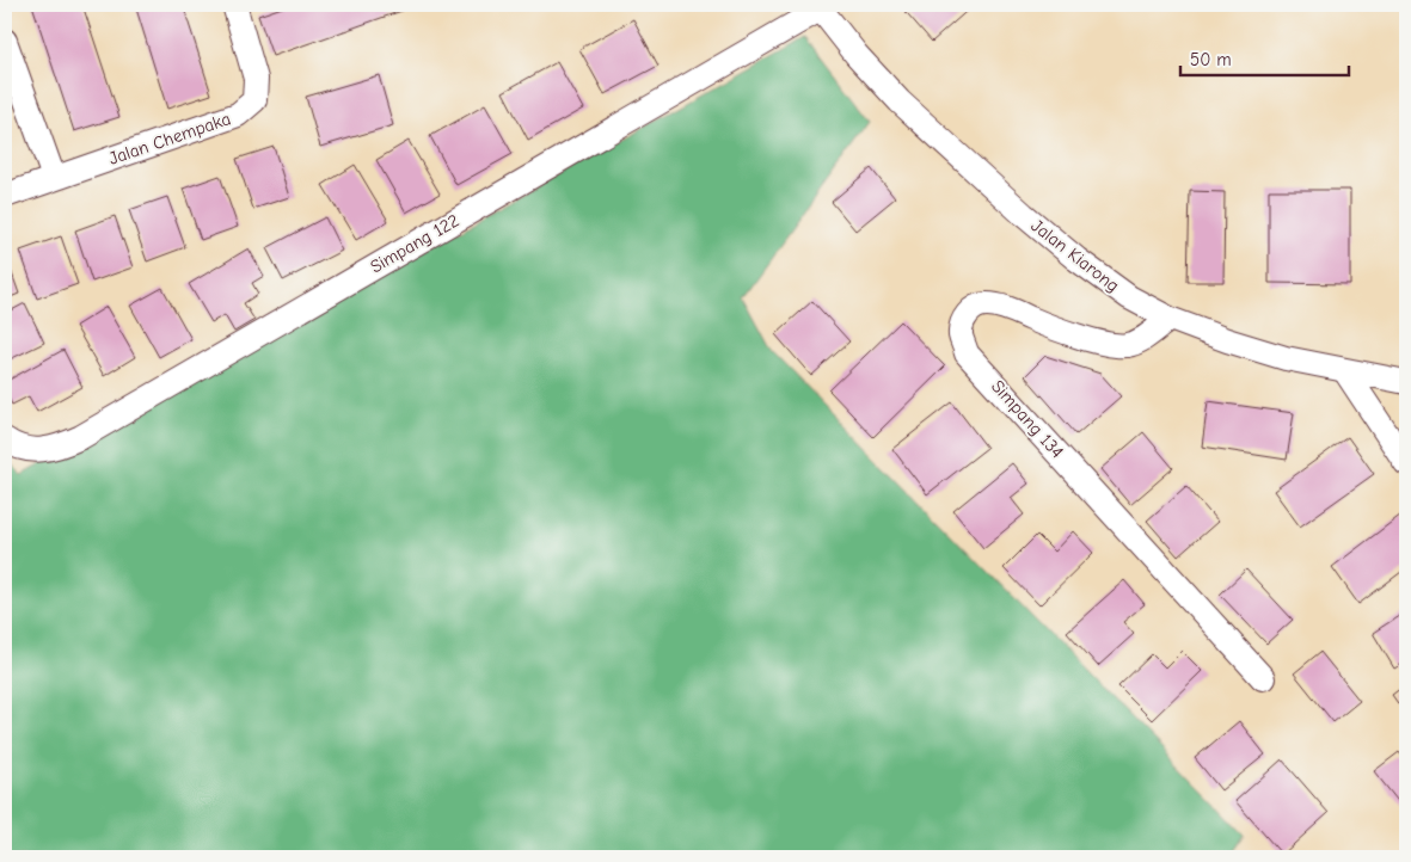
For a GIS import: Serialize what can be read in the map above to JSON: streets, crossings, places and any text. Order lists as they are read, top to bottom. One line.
{"streets":{"street":["Jalan Chempaka","Simpang 122","Jalan Kiarong","Simpang 134"]},"crossings":[["Simpang 122","Jalan Kiarong"],["Jalan Kiarong","Simpang 134"]],"scale_bar":"50 m"}
